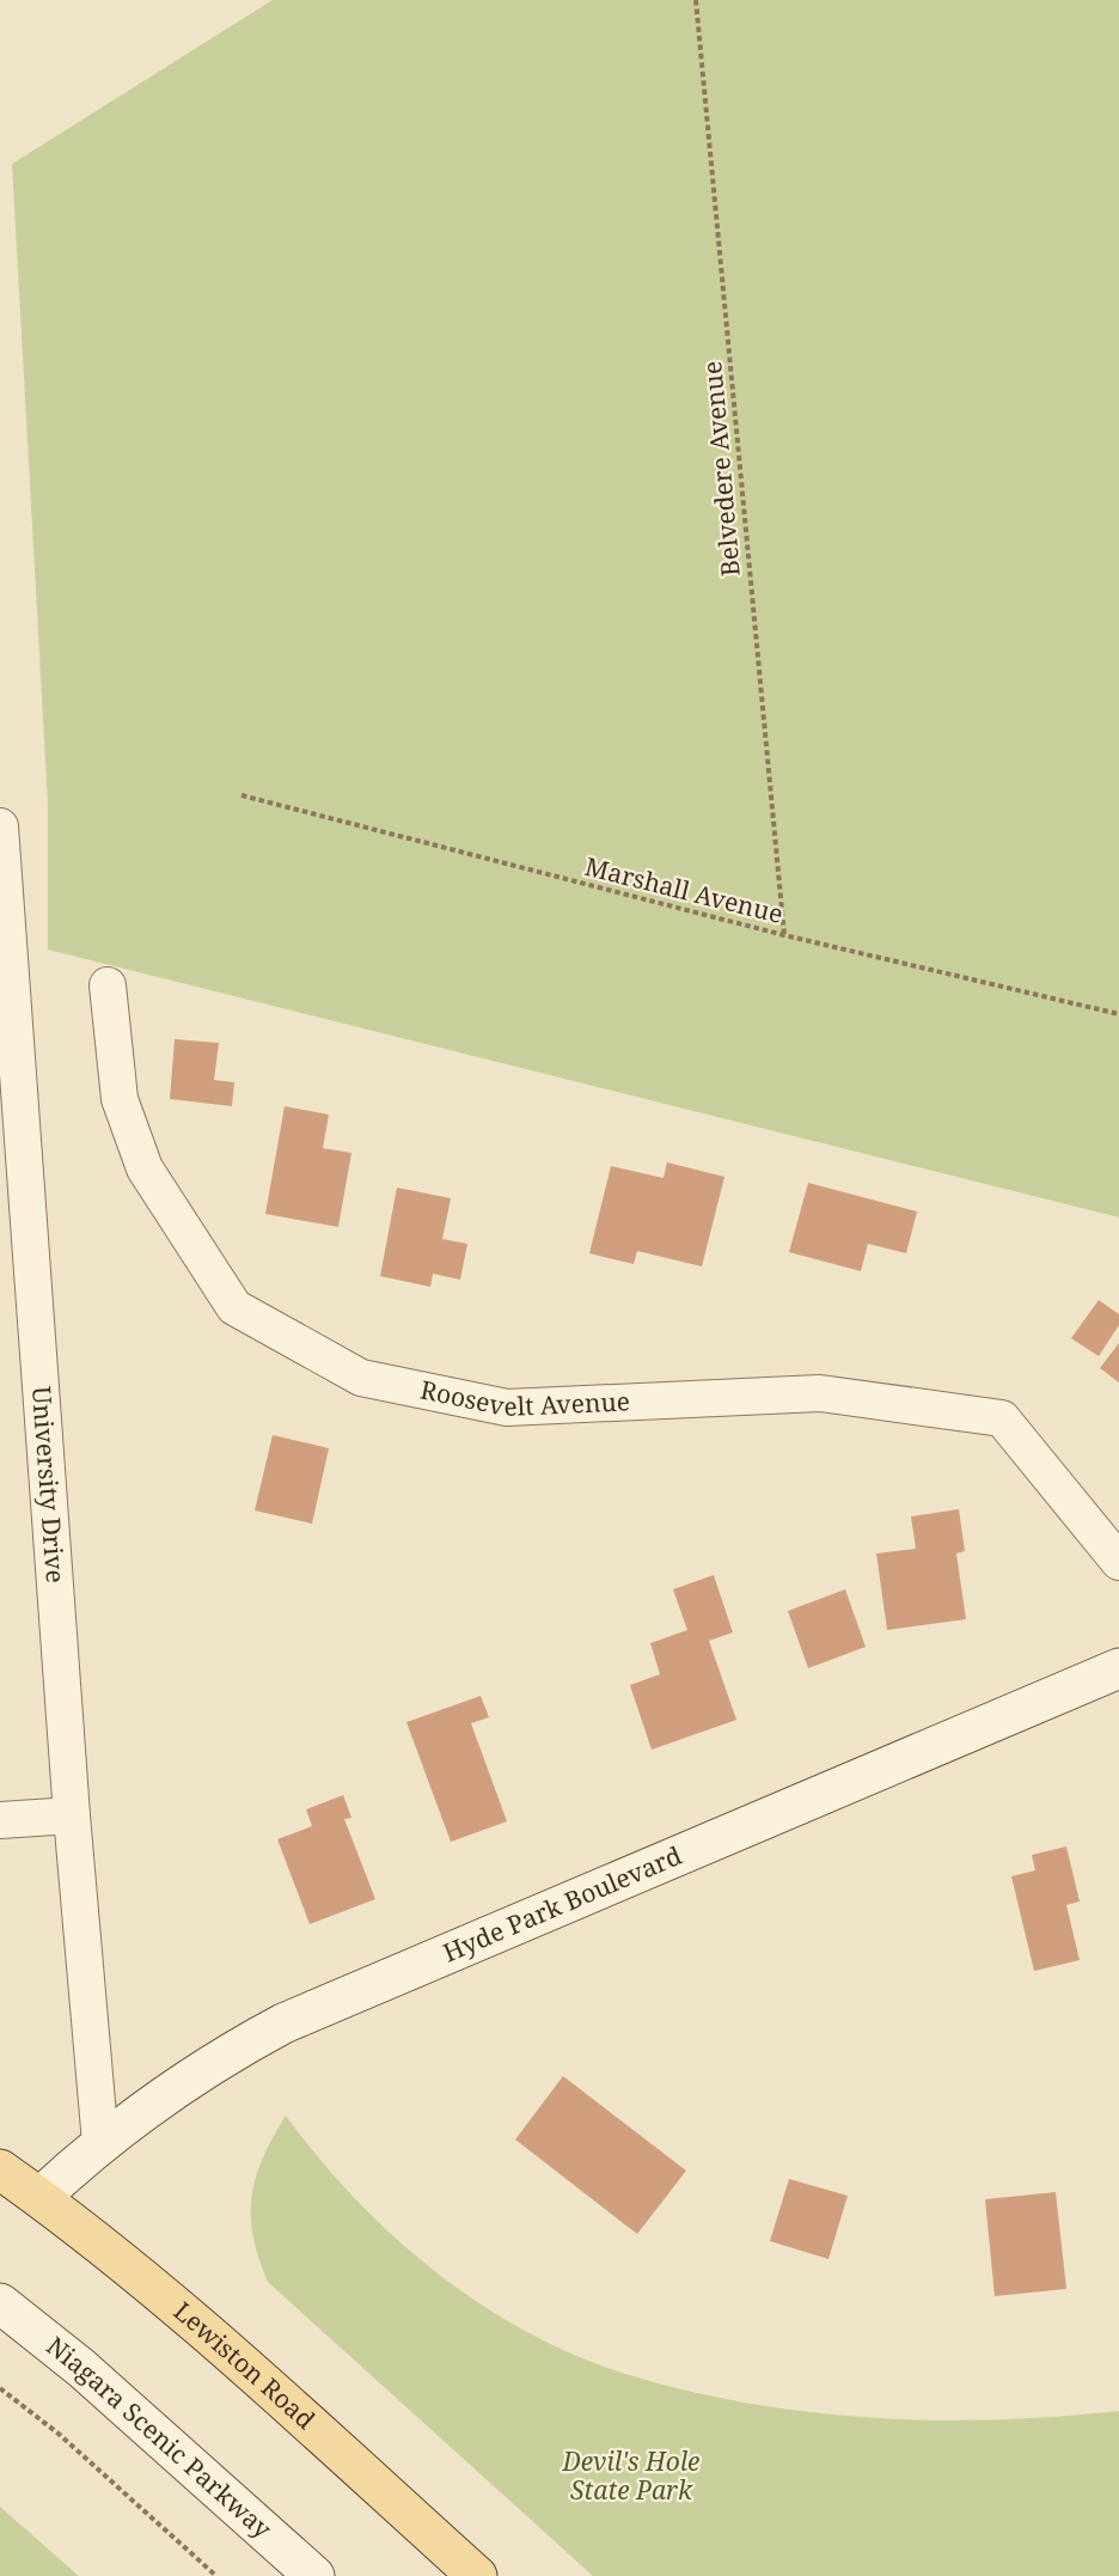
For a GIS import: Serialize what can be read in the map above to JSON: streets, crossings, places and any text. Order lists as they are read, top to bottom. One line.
{"streets":{"main road":["Hyde Park Boulevard","Lewiston Road","Niagara Scenic Parkway"],"street":["Roosevelt Avenue","University Drive"],"path":["Belvedere Avenue","Marshall Avenue"]},"crossings":[["Belvedere Avenue","Marshall Avenue"],["University Drive","Hyde Park Boulevard"],["Hyde Park Boulevard","Lewiston Road"]],"parks":["Devil's Hole State Park"]}
